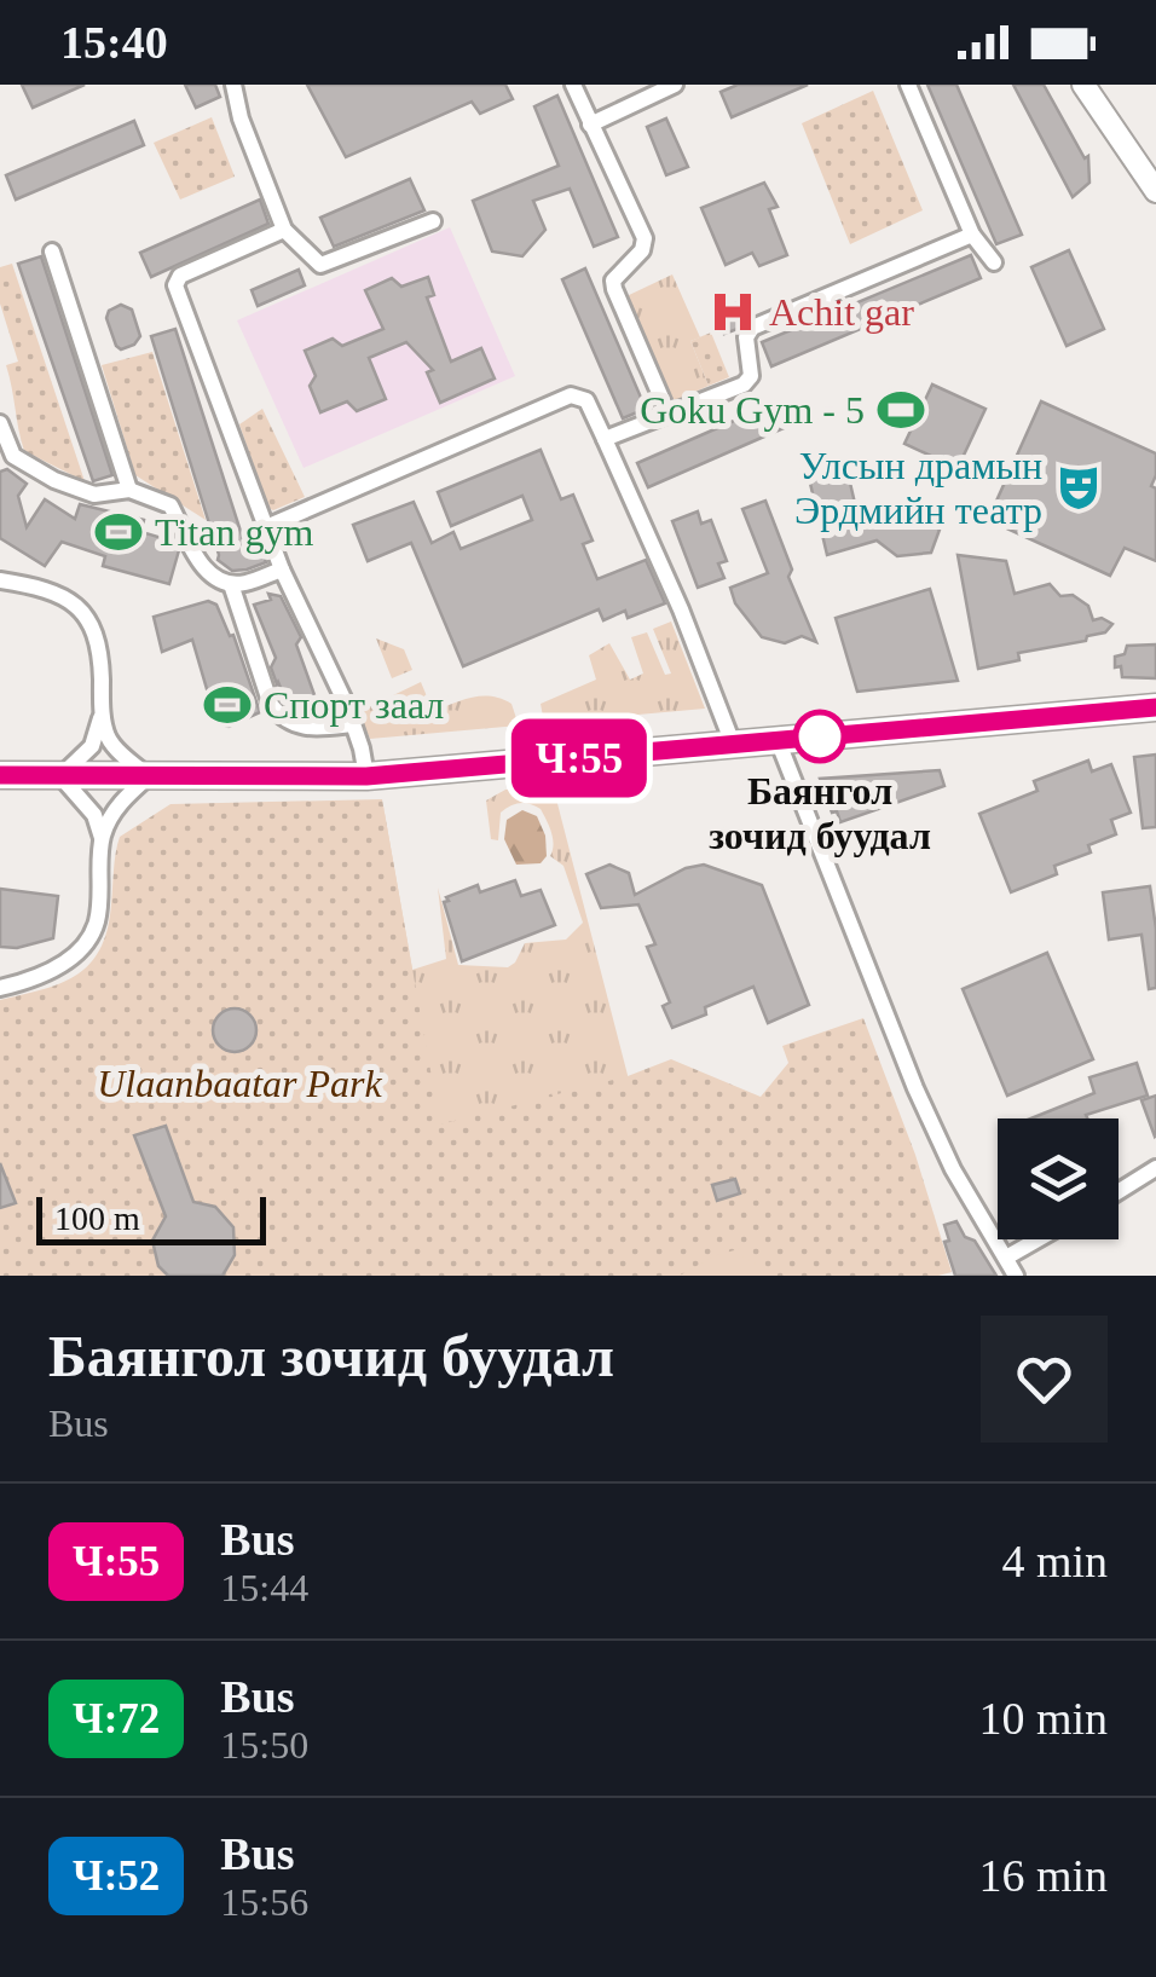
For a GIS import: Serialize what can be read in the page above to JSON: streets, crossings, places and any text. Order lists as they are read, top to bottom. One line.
{"parks":["Ulaanbaatar Park"],"places":{"hospital":["Achit gar"],"sports":["Goku Gym - 5","Titan gym","Спорт заал"],"theatre":["Улсын драмын Эрдмийн театр"],"other":["Баянгол зочид буудал"]},"lines":["bus line Ч:55"],"scale_bar":"100 m","page":{"status":"15:40","on_map":"Ч:55","scale":"100 m","heading":["Баянгол зочид буудал","Bus"],"list":[{"mark":"Ч:55","name":"Bus","note":"15:44","value":"4 min"},{"mark":"Ч:72","name":"Bus","note":"15:50","value":"10 min"},{"mark":"Ч:52","name":"Bus","note":"15:56","value":"16 min"}]}}
